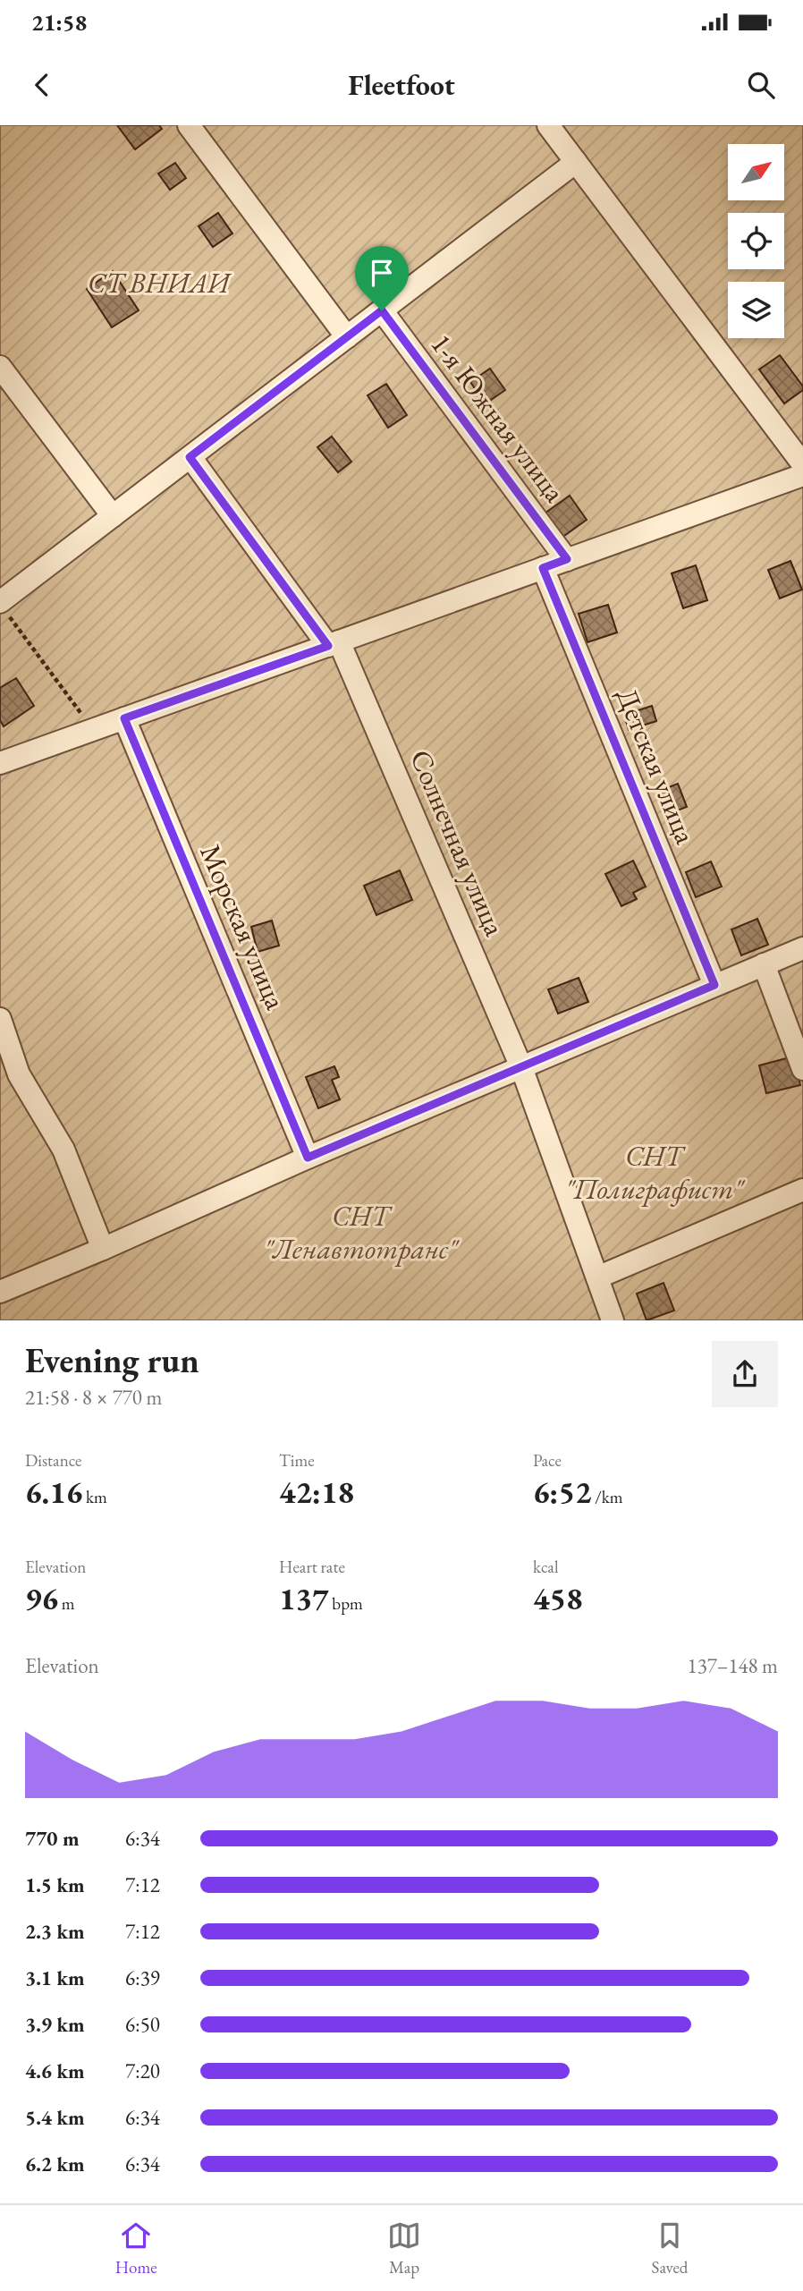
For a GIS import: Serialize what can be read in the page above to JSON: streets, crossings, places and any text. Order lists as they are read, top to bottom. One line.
{"streets":{"street":["1-я Южная улица","Детская улица","Солнечная улица","Морская улица"]},"parks":["СТ ВНИАИ","СНТ \"Полиграфист\"","СНТ \"Ленавтотранс\""],"north":"top right","page":{"status":"21:58","header":"Fleetfoot","heading":["Evening run","21:58 · 8 × 770 m"],"stats":[["Distance","6.16 km"],["Time","42:18"],["Pace","6:52 /km"],["Elevation","96 m"],["Heart rate","137 bpm"],["kcal","458"]],"chart":["Elevation","137–148 m"],"list":[{"name":"770 m","note":"6:34"},{"name":"1.5 km","note":"7:12"},{"name":"2.3 km","note":"7:12"},{"name":"3.1 km","note":"6:39"},{"name":"3.9 km","note":"6:50"},{"name":"4.6 km","note":"7:20"},{"name":"5.4 km","note":"6:34"},{"name":"6.2 km","note":"6:34"}],"tabs":["Home","Map","Saved"]}}
